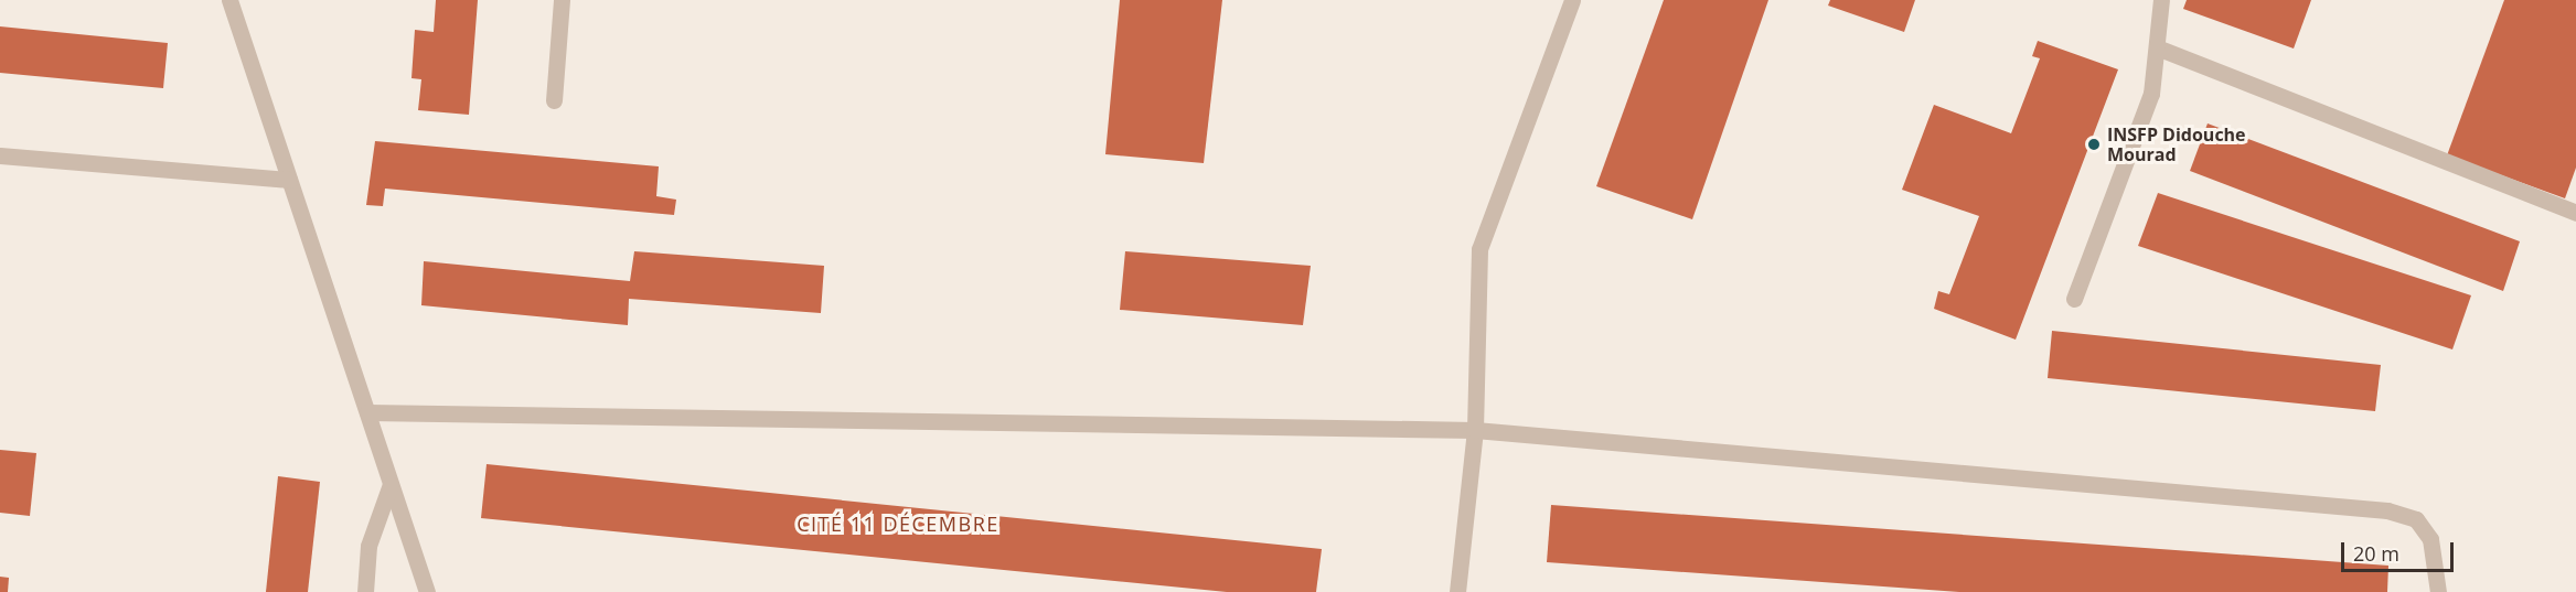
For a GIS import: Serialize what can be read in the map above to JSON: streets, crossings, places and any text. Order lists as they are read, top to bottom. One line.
{"districts":["CITÉ 11 DÉCEMBRE"],"places":["INSFP Didouche Mourad"],"scale_bar":"20 m"}
